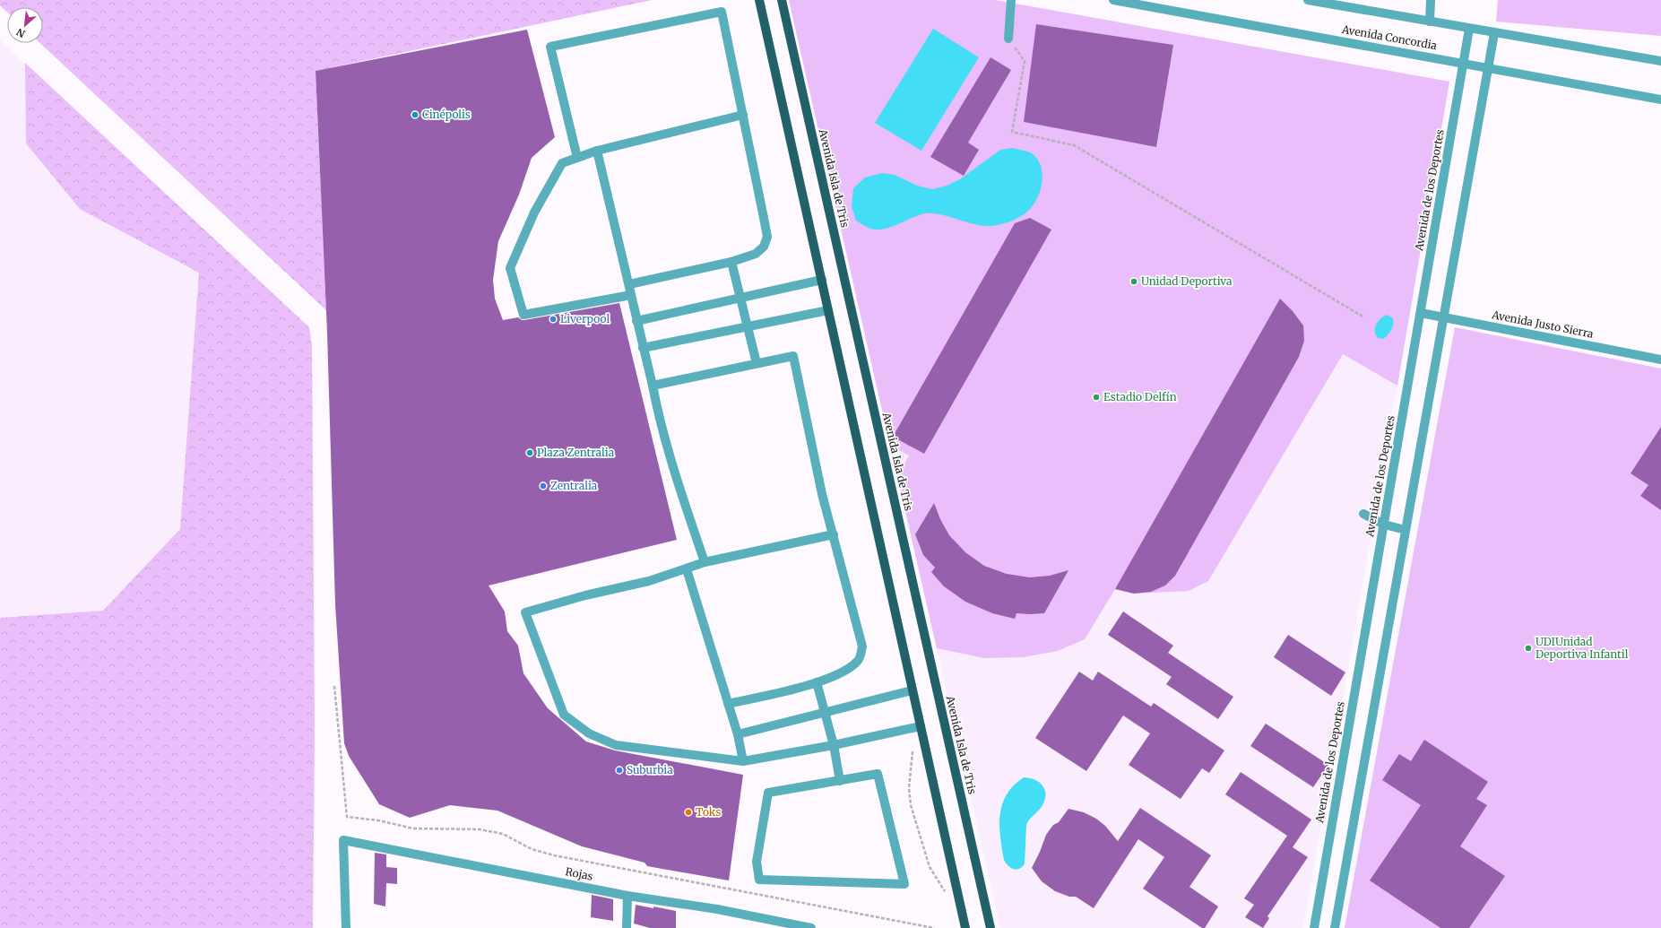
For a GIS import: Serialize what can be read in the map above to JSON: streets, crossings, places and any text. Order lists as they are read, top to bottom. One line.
{"streets":{"main road":["Avenida Isla de Tris"],"street":["Avenida Concordia","Avenida de los Deportes","Avenida Justo Sierra","Rojas"]},"crossings":[["Avenida Concordia","Avenida de los Deportes"],["Avenida de los Deportes","Avenida Justo Sierra"]],"places":["Cinépolis","Unidad Deportiva","Liverpool","Estadio Delfín","Plaza Zentralia","Zentralia","UDIUnidad Deportiva Infantil","Suburbia","Toks"],"north":"bottom left"}
